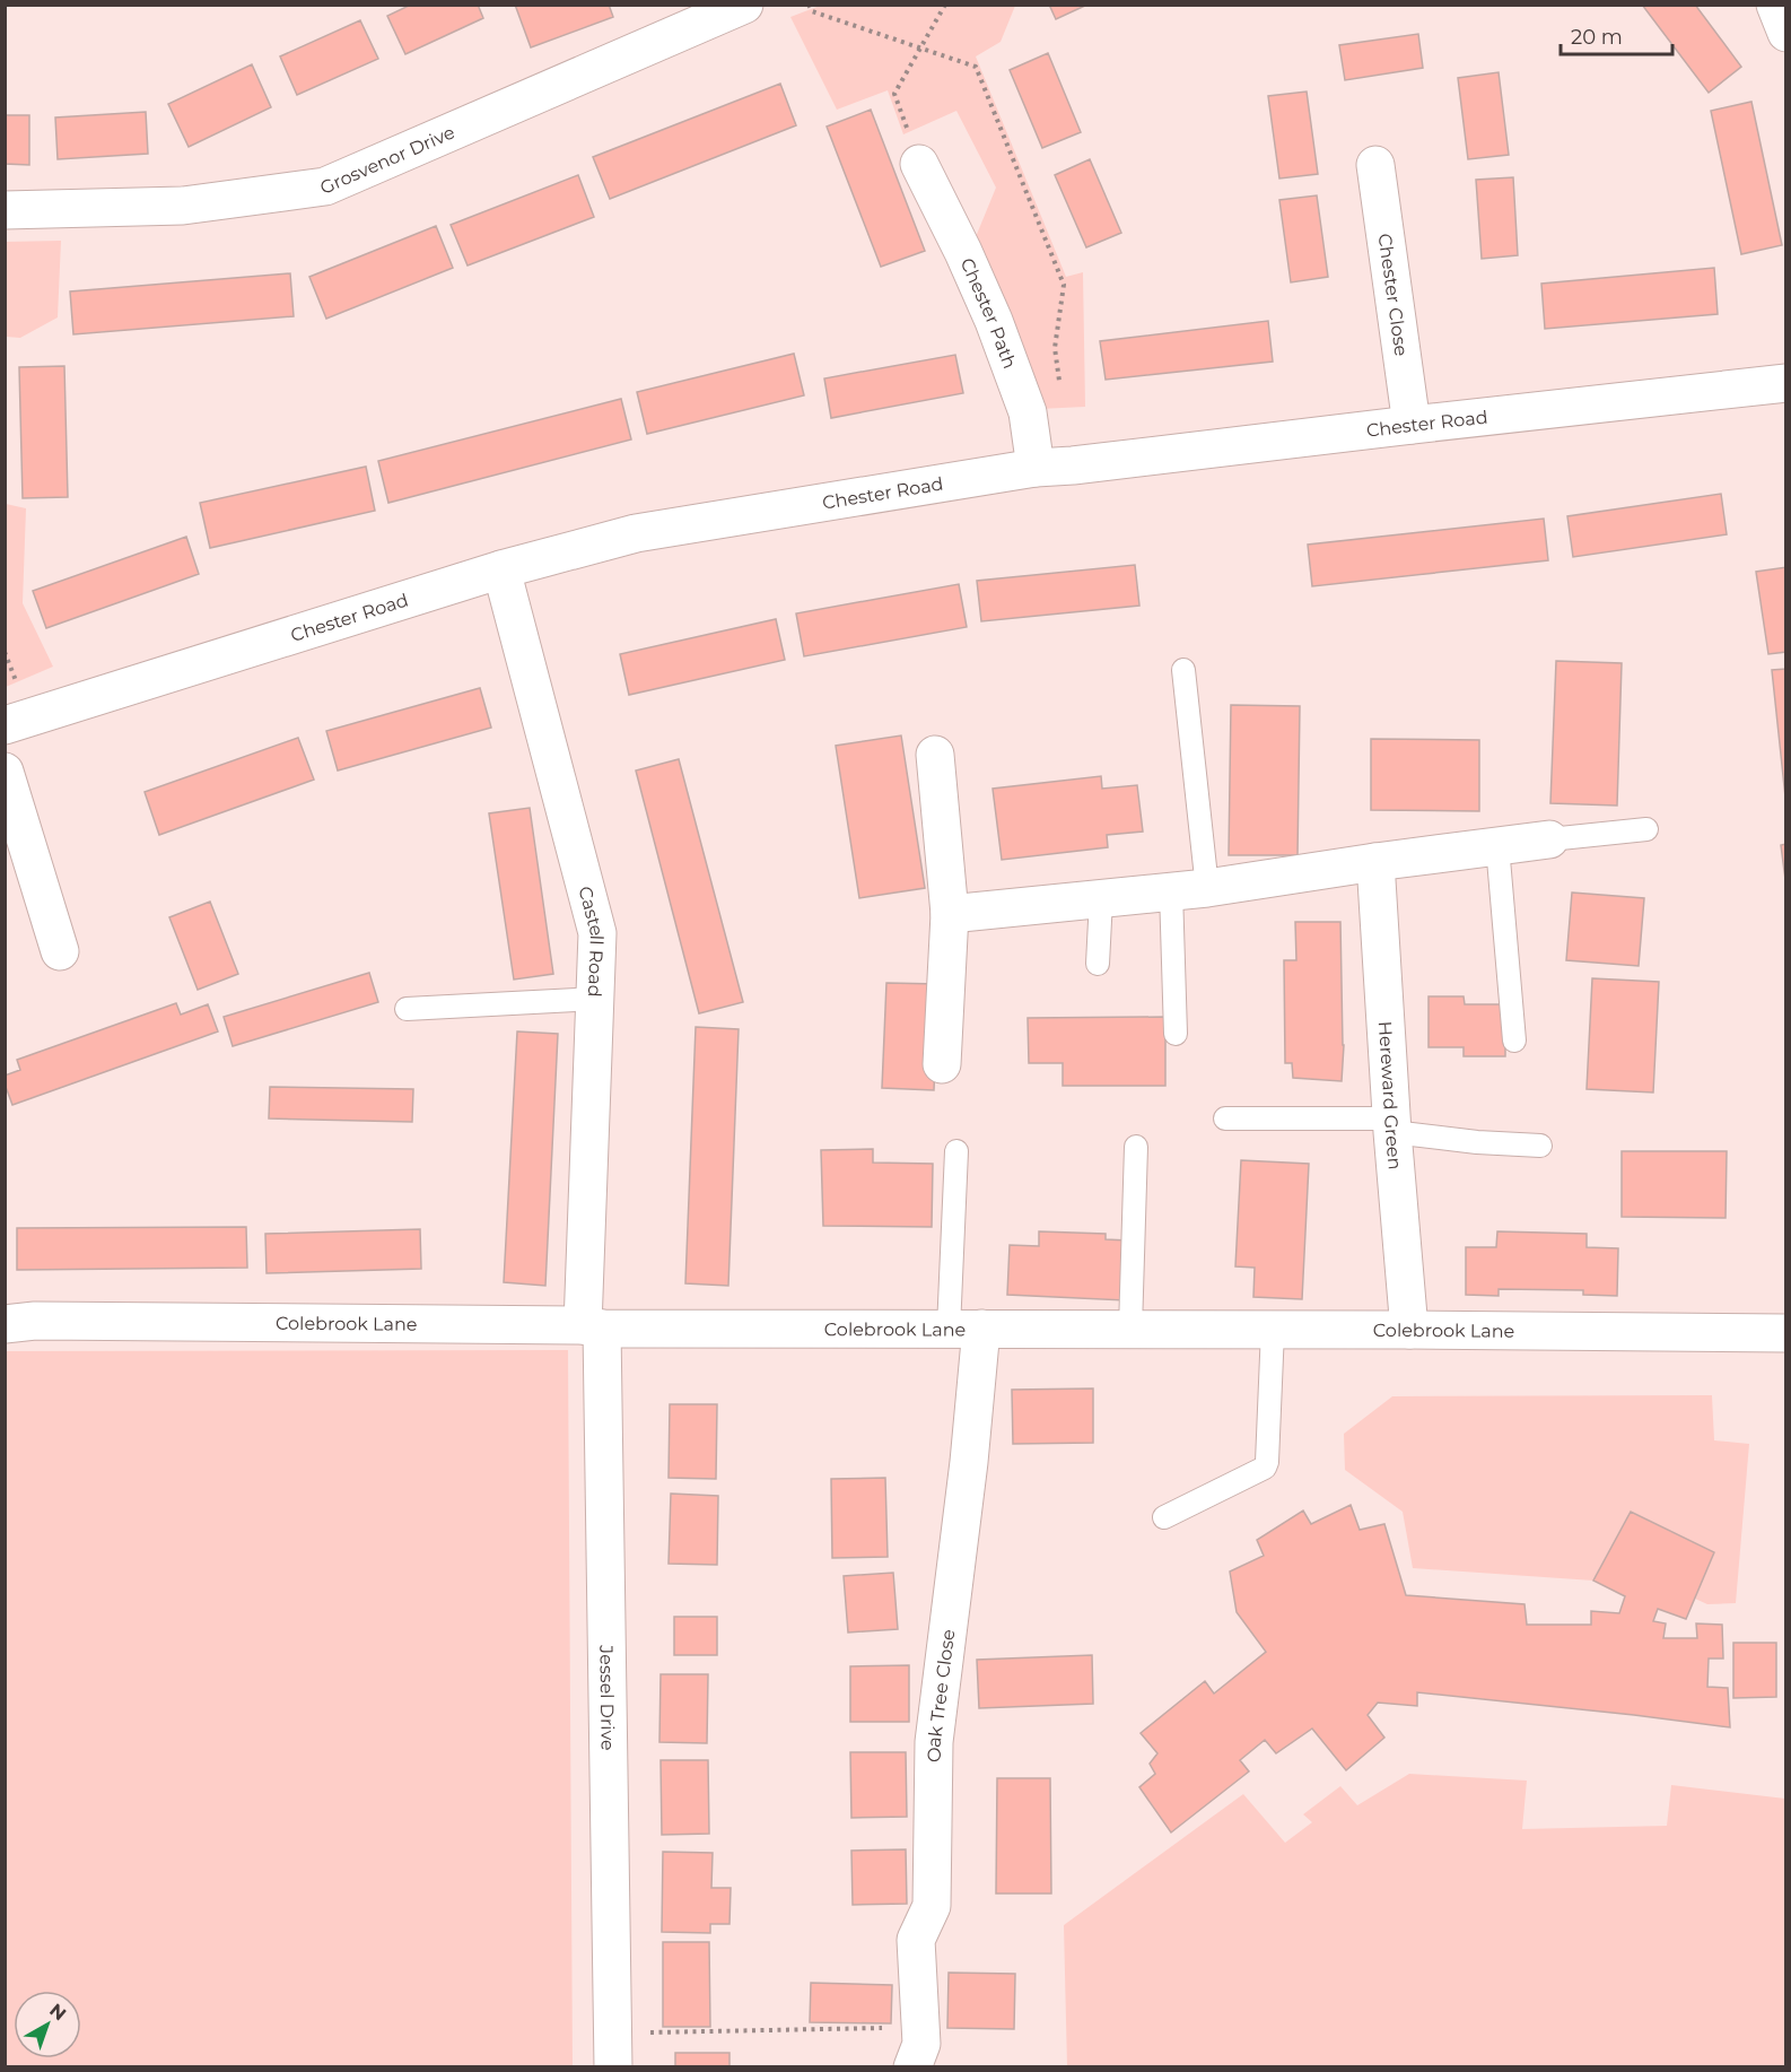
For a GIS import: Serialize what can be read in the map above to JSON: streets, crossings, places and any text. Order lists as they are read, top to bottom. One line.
{"streets":{"street":["Grosvenor Drive","Chester Close","Chester Path","Chester Road","Castell Road","Hereward Green","Colebrook Lane","Oak Tree Close","Jessel Drive"]},"crossings":[["Chester Close","Chester Road"],["Chester Path","Chester Road"],["Chester Road","Castell Road"],["Castell Road","Colebrook Lane"],["Castell Road","Jessel Drive"],["Hereward Green","Colebrook Lane"],["Colebrook Lane","Oak Tree Close"],["Colebrook Lane","Jessel Drive"]],"scale_bar":"20 m","north":"top right"}
